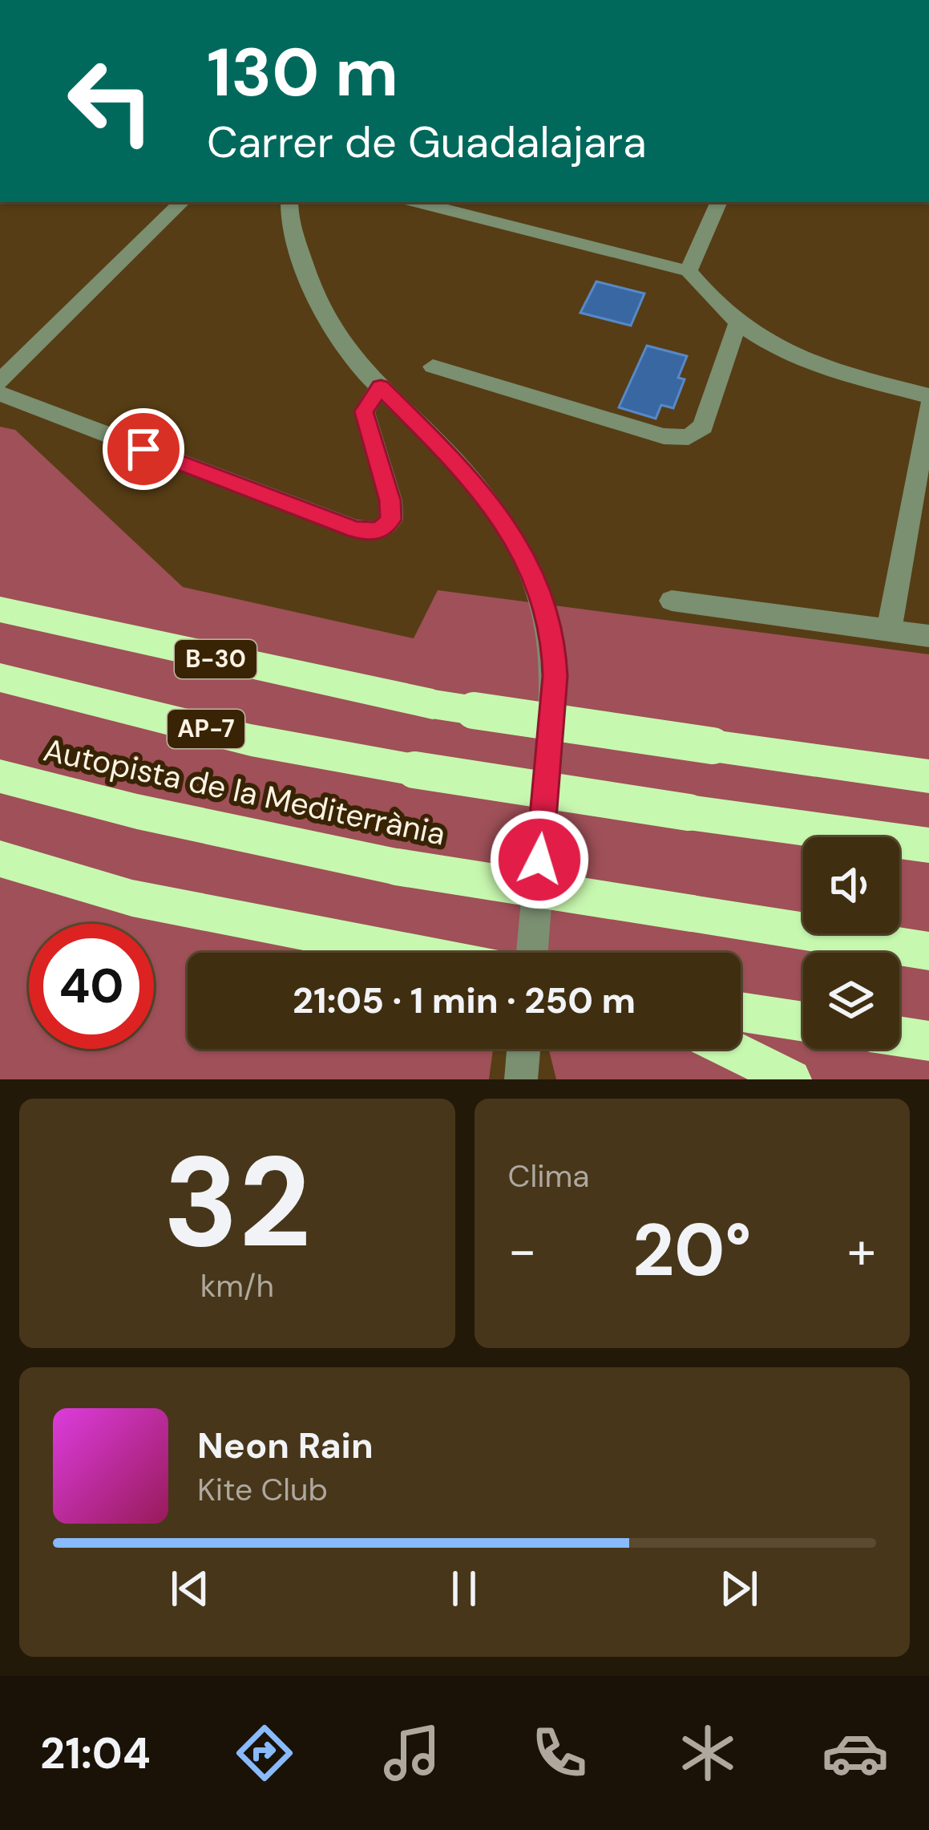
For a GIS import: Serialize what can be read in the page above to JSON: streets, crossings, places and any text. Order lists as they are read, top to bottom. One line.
{"streets":{"highway":["B-30","AP-7","Autopista de la Mediterrània"]},"page":{"turn":["130 m","Carrer de Guadalajara"],"limit":"40","trip":"21:05 · 1 min · 250 m","tile":[["32","km/h"],"Clima"],"heat":["−","20°","+"],"song":["Neon Rain","Kite Club"],"tabs":"21:04"}}
